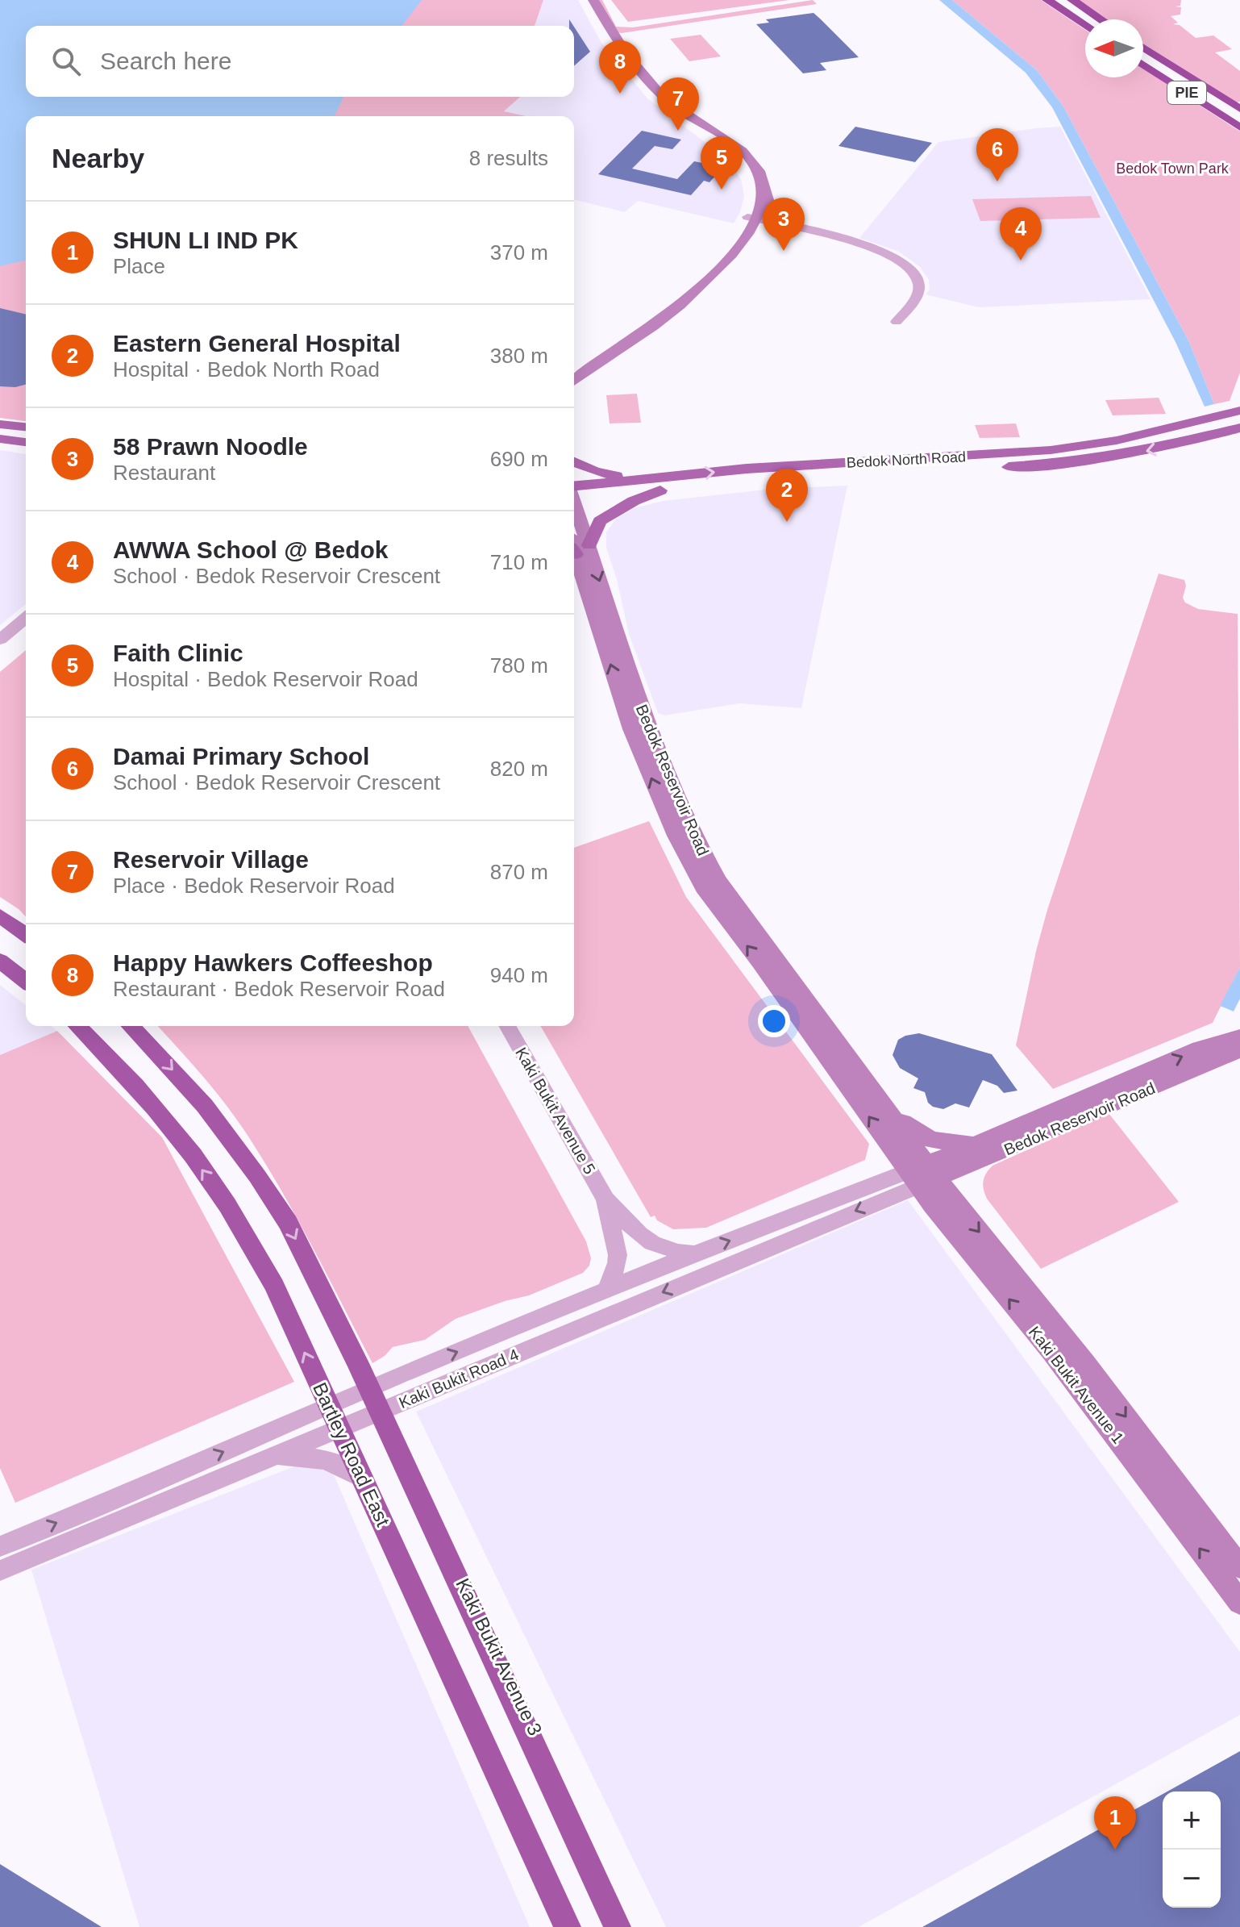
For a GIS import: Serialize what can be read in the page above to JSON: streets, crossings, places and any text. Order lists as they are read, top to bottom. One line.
{"streets":{"highway":["PIE","Bartley Road East"],"main road":["Bedok North Road","Bedok Reservoir Road","Kaki Bukit Avenue 1"],"street":["Kaki Bukit Avenue 5","Kaki Bukit Road 4","Kaki Bukit Avenue 3"]},"crossings":[["Bedok Reservoir Road","Kaki Bukit Road 4"],["Bedok Reservoir Road","Kaki Bukit Avenue 1"],["Kaki Bukit Road 4","Kaki Bukit Avenue 1"],["Kaki Bukit Road 4","Kaki Bukit Avenue 3"]],"parks":["Bedok Town Park"],"north":"left","page":{"search":"Search here","pins":["8","7","6","5","3","4","2","1"],"heading":["Nearby","8 results"],"list":[{"mark":"1","name":"SHUN LI IND PK","note":"Place","value":"370 m"},{"mark":"2","name":"Eastern General Hospital","note":"Hospital · Bedok North Road","value":"380 m"},{"mark":"3","name":"58 Prawn Noodle","note":"Restaurant","value":"690 m"},{"mark":"4","name":"AWWA School @ Bedok","note":"School · Bedok Reservoir Crescent","value":"710 m"},{"mark":"5","name":"Faith Clinic","note":"Hospital · Bedok Reservoir Road","value":"780 m"},{"mark":"6","name":"Damai Primary School","note":"School · Bedok Reservoir Crescent","value":"820 m"},{"mark":"7","name":"Reservoir Village","note":"Place · Bedok Reservoir Road","value":"870 m"},{"mark":"8","name":"Happy Hawkers Coffeeshop","note":"Restaurant · Bedok Reservoir Road","value":"940 m"}],"map_buttons":["+","−"]}}
